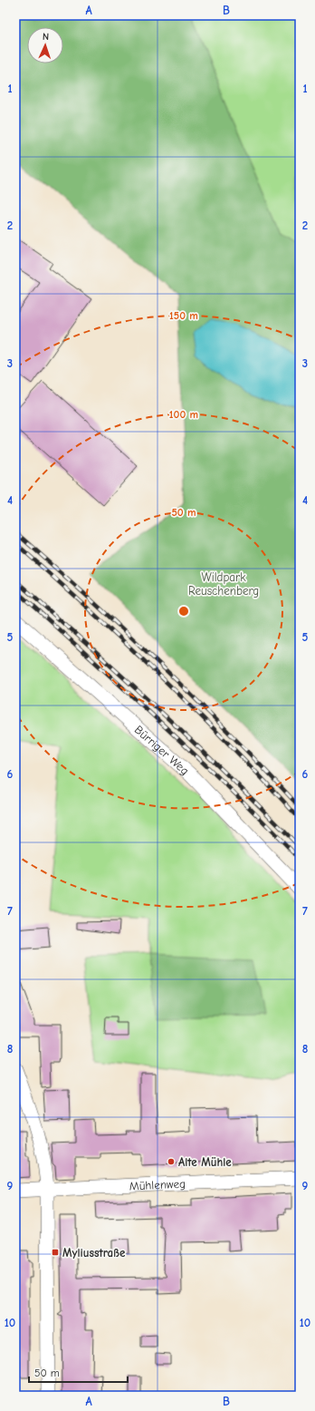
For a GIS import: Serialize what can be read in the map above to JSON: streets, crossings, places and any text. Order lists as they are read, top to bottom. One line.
{"streets":{"street":["Bürriger Weg","Mühlenweg"]},"parks":["Wildpark Reuschenberg"],"places":{"other":["Alte Mühle"],"transit":["Myliusstraße"]},"scale_bar":"50 m","north":"top","grid":{"columns":["A","B"],"rows":["1","2","3","4","5","6","7","8","9","10"]},"rings":["150 m","100 m","50 m"]}
